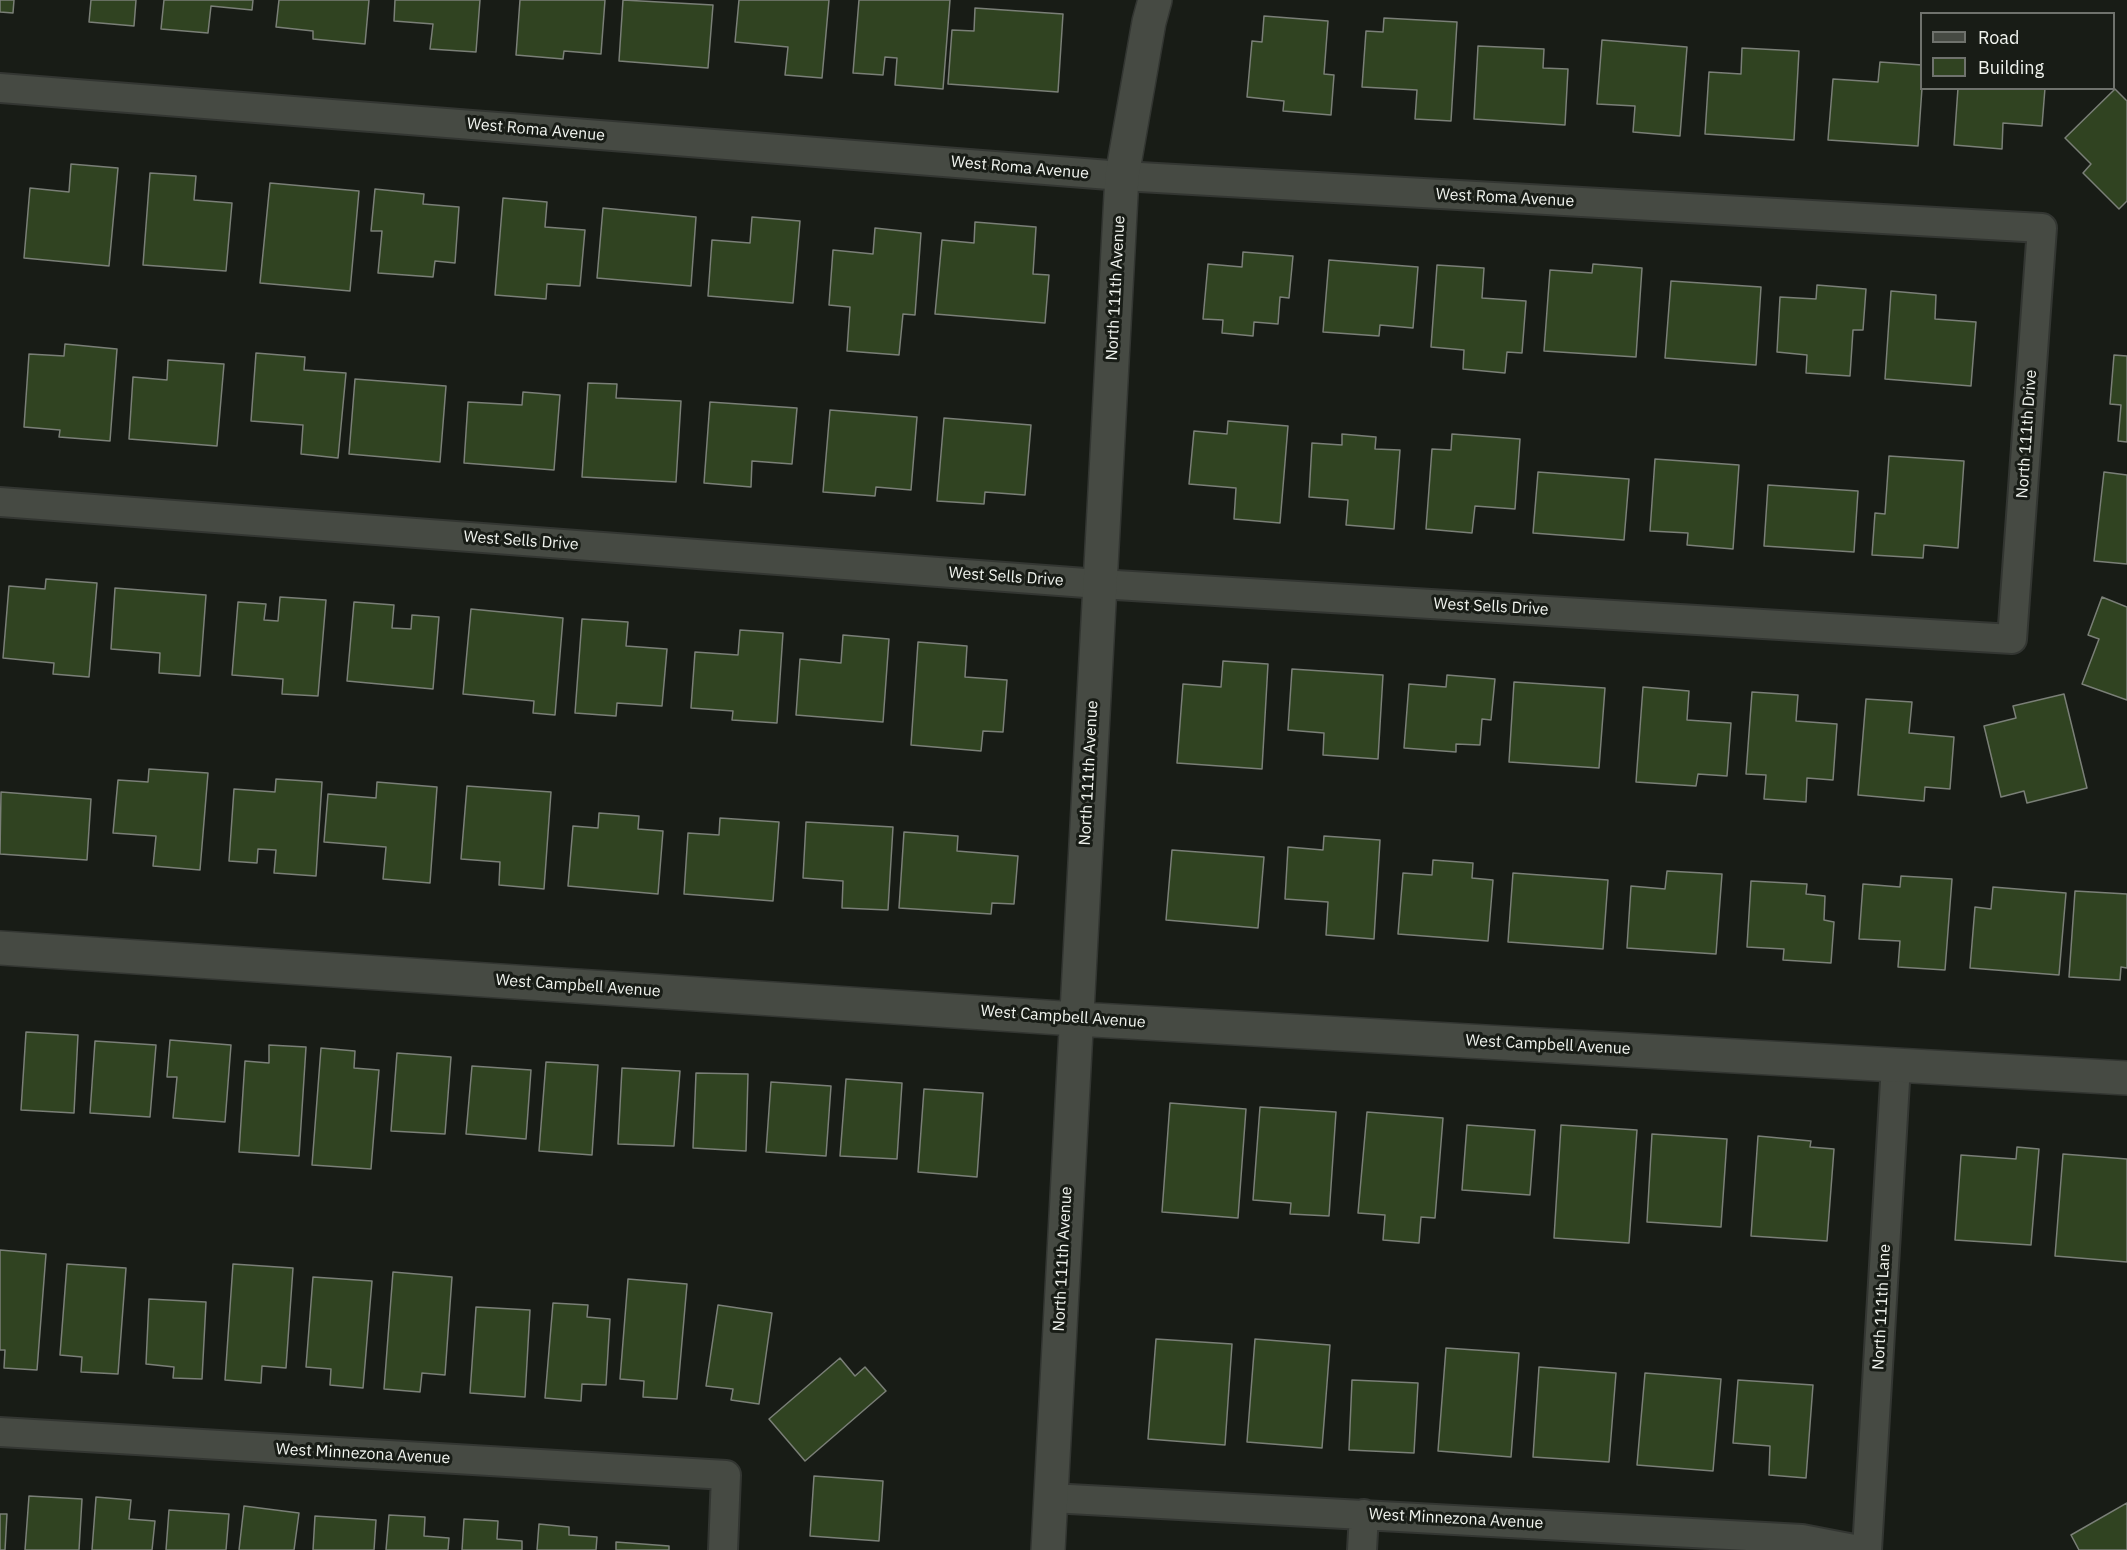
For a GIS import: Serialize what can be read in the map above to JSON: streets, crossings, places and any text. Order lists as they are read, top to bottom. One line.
{"streets":{"street":["West Roma Avenue","North 111th Avenue","North 111th Drive","West Sells Drive","West Campbell Avenue","North 111th Lane","West Minnezona Avenue"]},"crossings":[["West Roma Avenue","North 111th Avenue"],["West Roma Avenue","North 111th Drive"],["North 111th Avenue","West Sells Drive"],["North 111th Avenue","West Campbell Avenue"],["North 111th Avenue","West Minnezona Avenue"],["North 111th Drive","West Sells Drive"],["West Campbell Avenue","North 111th Lane"]],"legend":["Road","Building"]}
